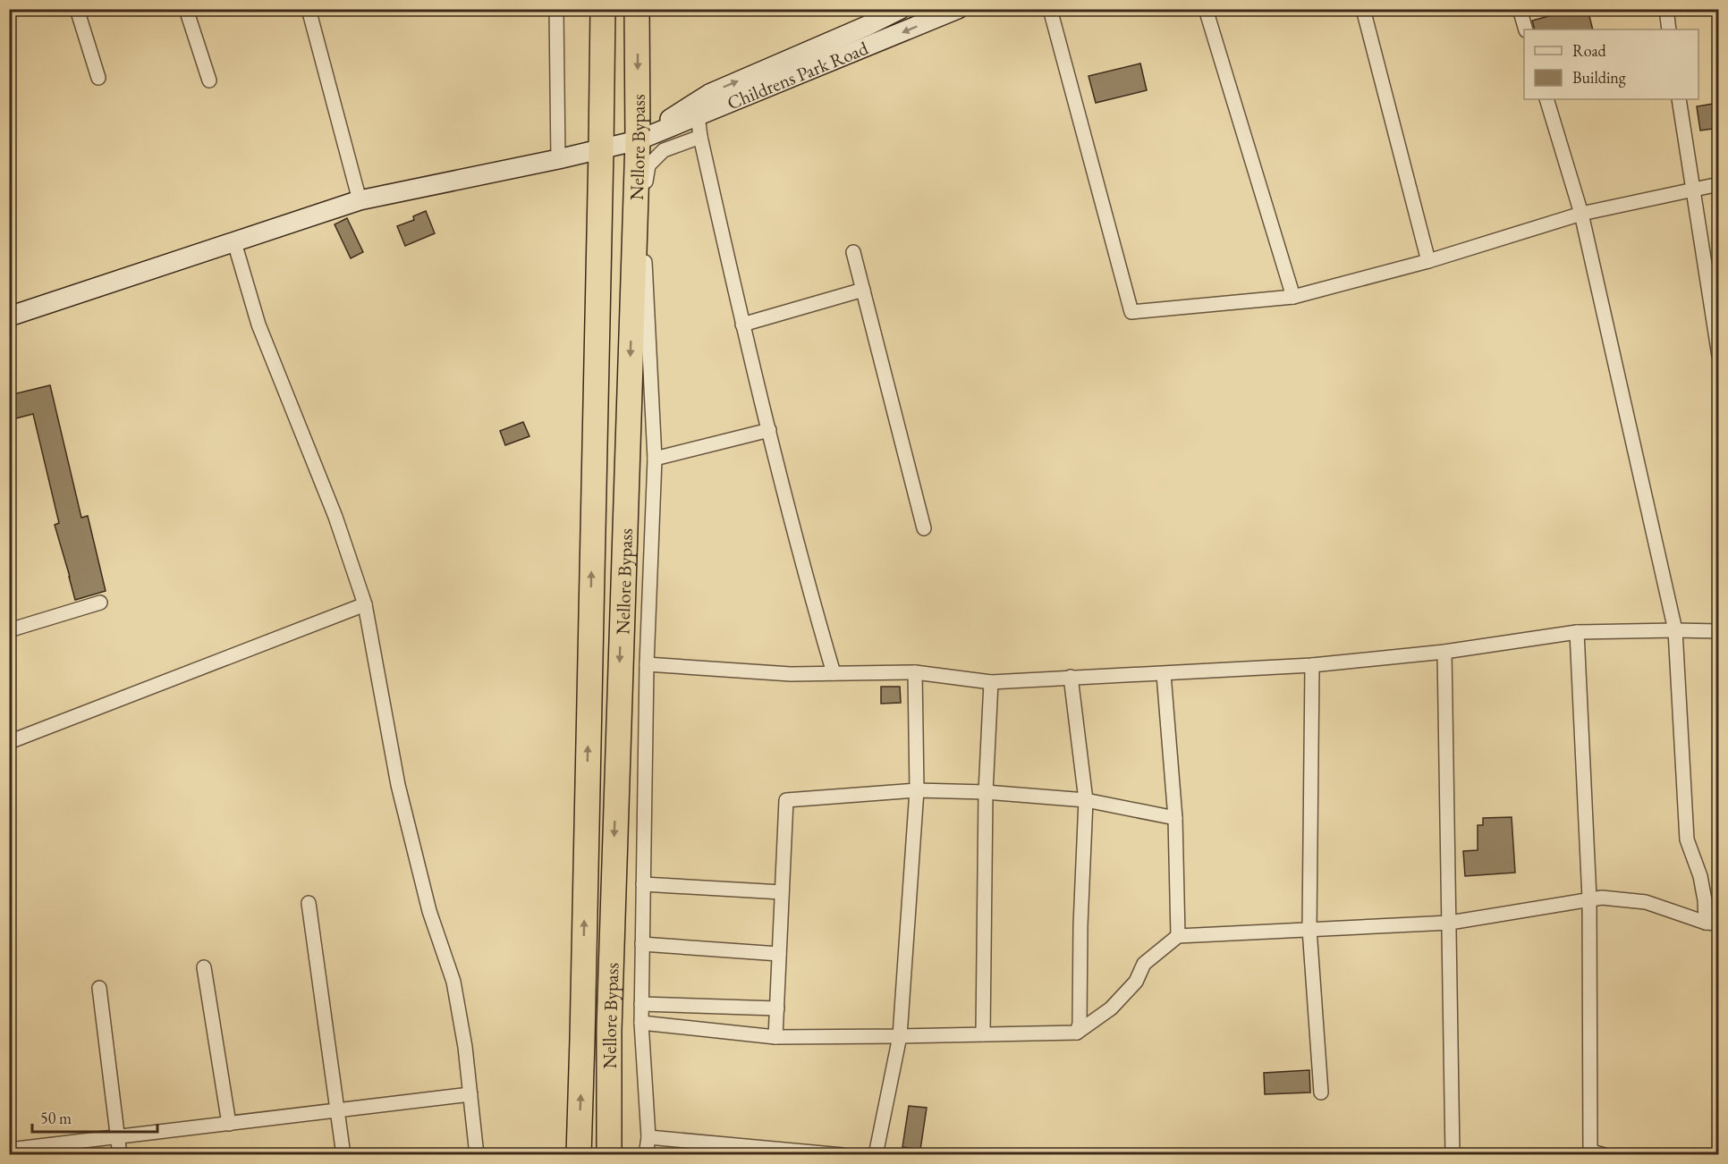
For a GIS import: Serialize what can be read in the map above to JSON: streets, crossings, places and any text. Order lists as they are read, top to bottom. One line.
{"streets":{"highway":["Nellore Bypass"],"street":["Childrens Park Road"]},"crossings":[["Childrens Park Road","Nellore Bypass"]],"legend":["Road","Building"],"scale_bar":"50 m"}
